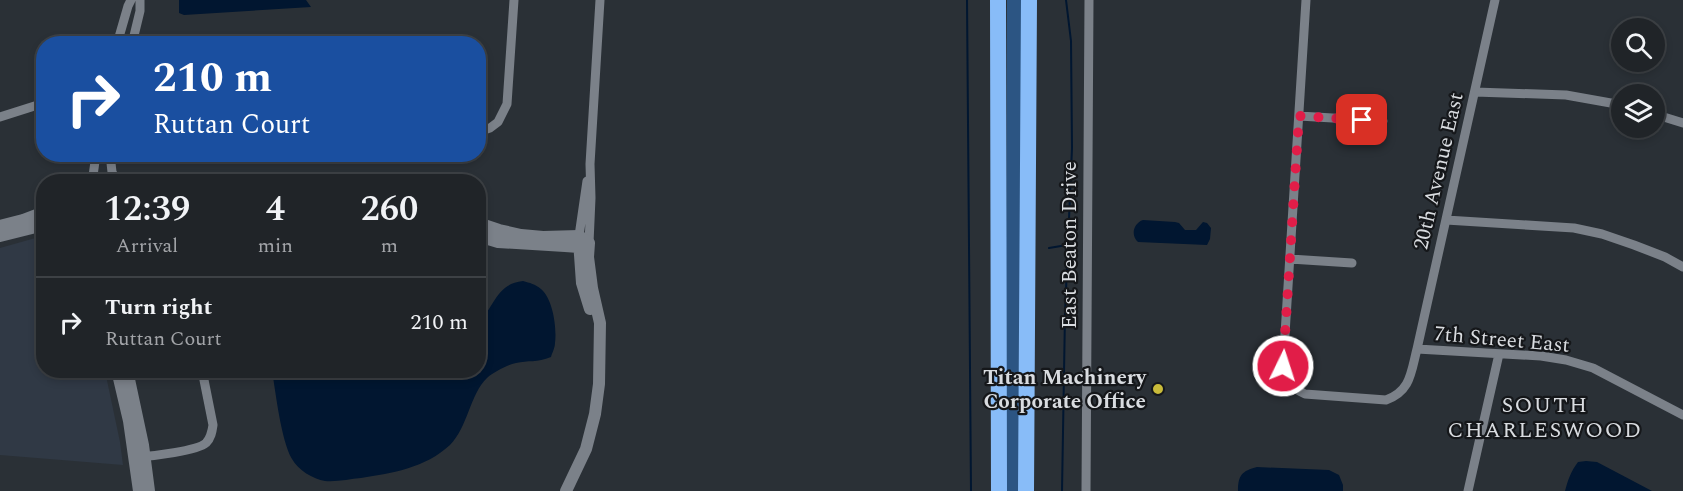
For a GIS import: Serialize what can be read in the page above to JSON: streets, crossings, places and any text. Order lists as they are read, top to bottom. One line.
{"streets":{"street":["20th Avenue East","East Beaton Drive","7th Street East"]},"crossings":[["20th Avenue East","7th Street East"]],"districts":["SOUTH CHARLESWOOD"],"places":["Titan Machinery Corporate Office"],"page":{"turn":["210 m","Ruttan Court"],"eta":["12:39","Arrival","4","min","260","m"],"list":[{"name":"Turn right","note":"Ruttan Court","value":"210 m"}]}}
